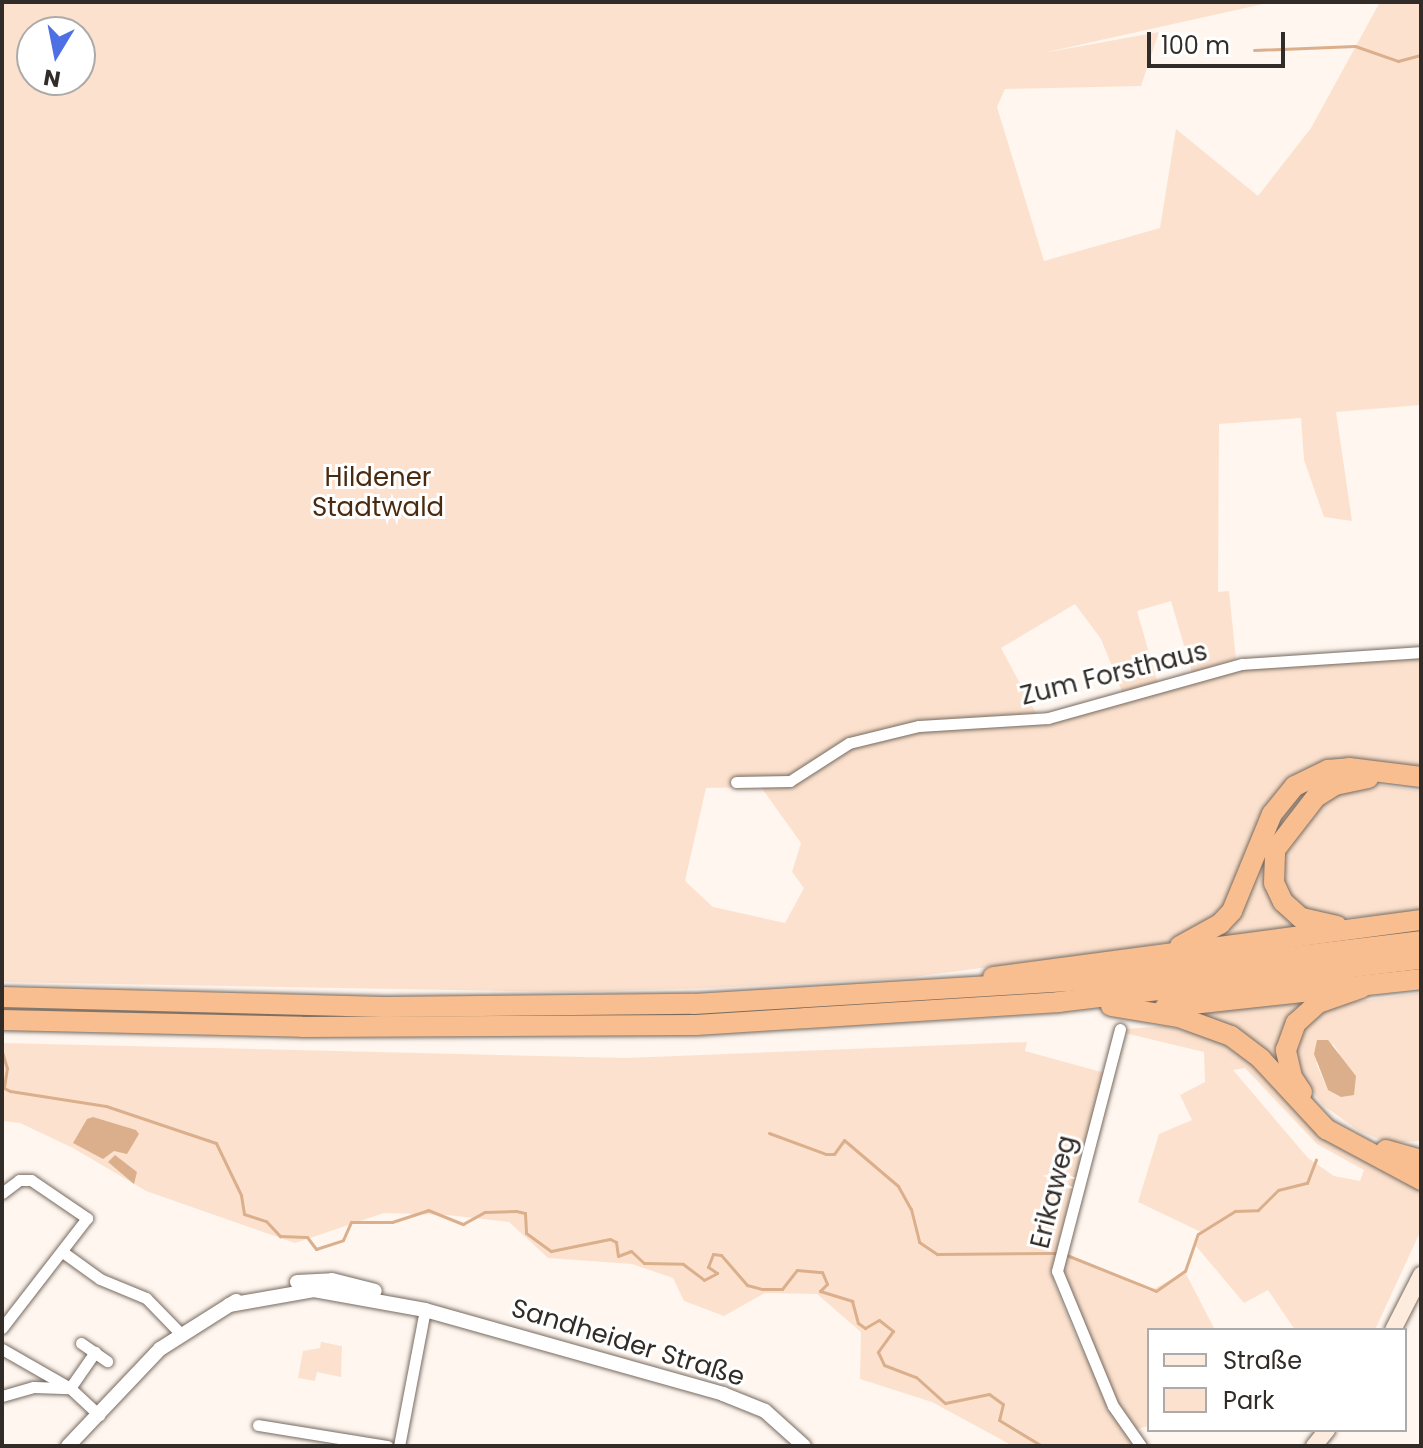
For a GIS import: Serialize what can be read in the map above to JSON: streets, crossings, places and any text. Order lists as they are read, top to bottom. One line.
{"streets":{"street":["Zum Forsthaus","Erikaweg","Sandheider Straße"]},"parks":["Hildener Stadtwald"],"legend":["Straße","Park"],"scale_bar":"100 m","north":"bottom"}
